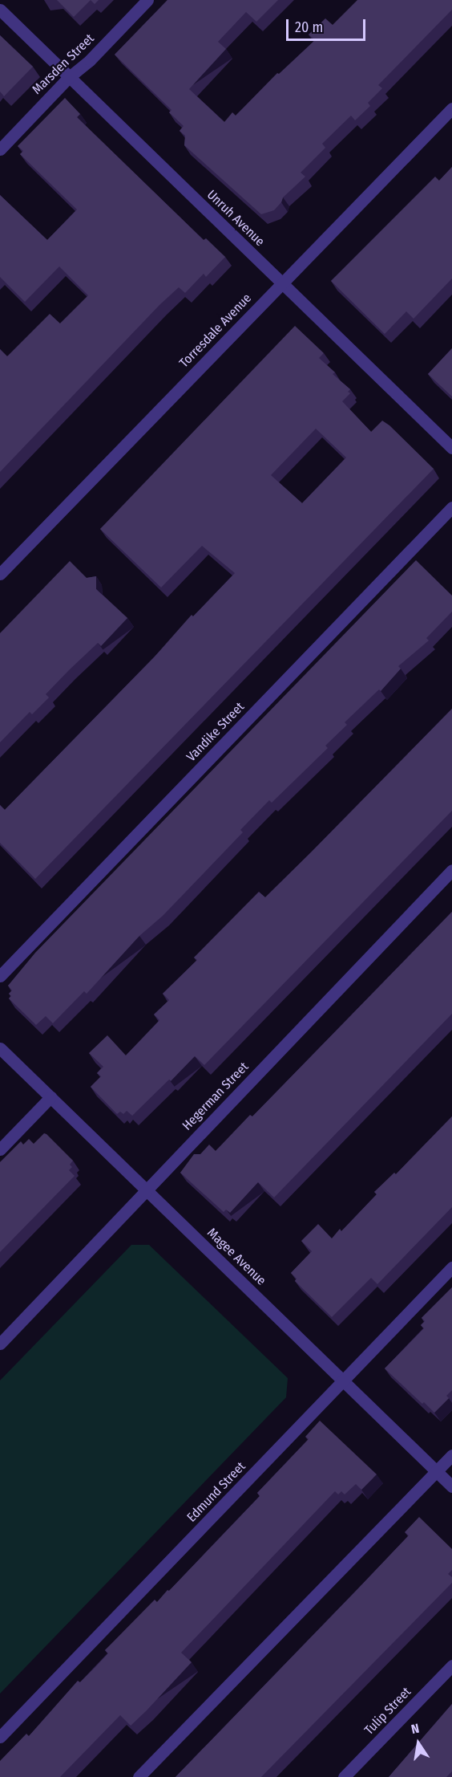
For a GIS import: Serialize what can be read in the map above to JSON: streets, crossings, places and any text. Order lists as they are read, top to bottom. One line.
{"streets":{"street":["Marsden Street","Unruh Avenue","Torresdale Avenue","Vandike Street","Hegerman Street","Magee Avenue","Edmund Street","Tulip Street"]},"crossings":[["Marsden Street","Unruh Avenue"],["Unruh Avenue","Torresdale Avenue"],["Hegerman Street","Magee Avenue"],["Magee Avenue","Edmund Street"]],"scale_bar":"20 m","north":"top"}
